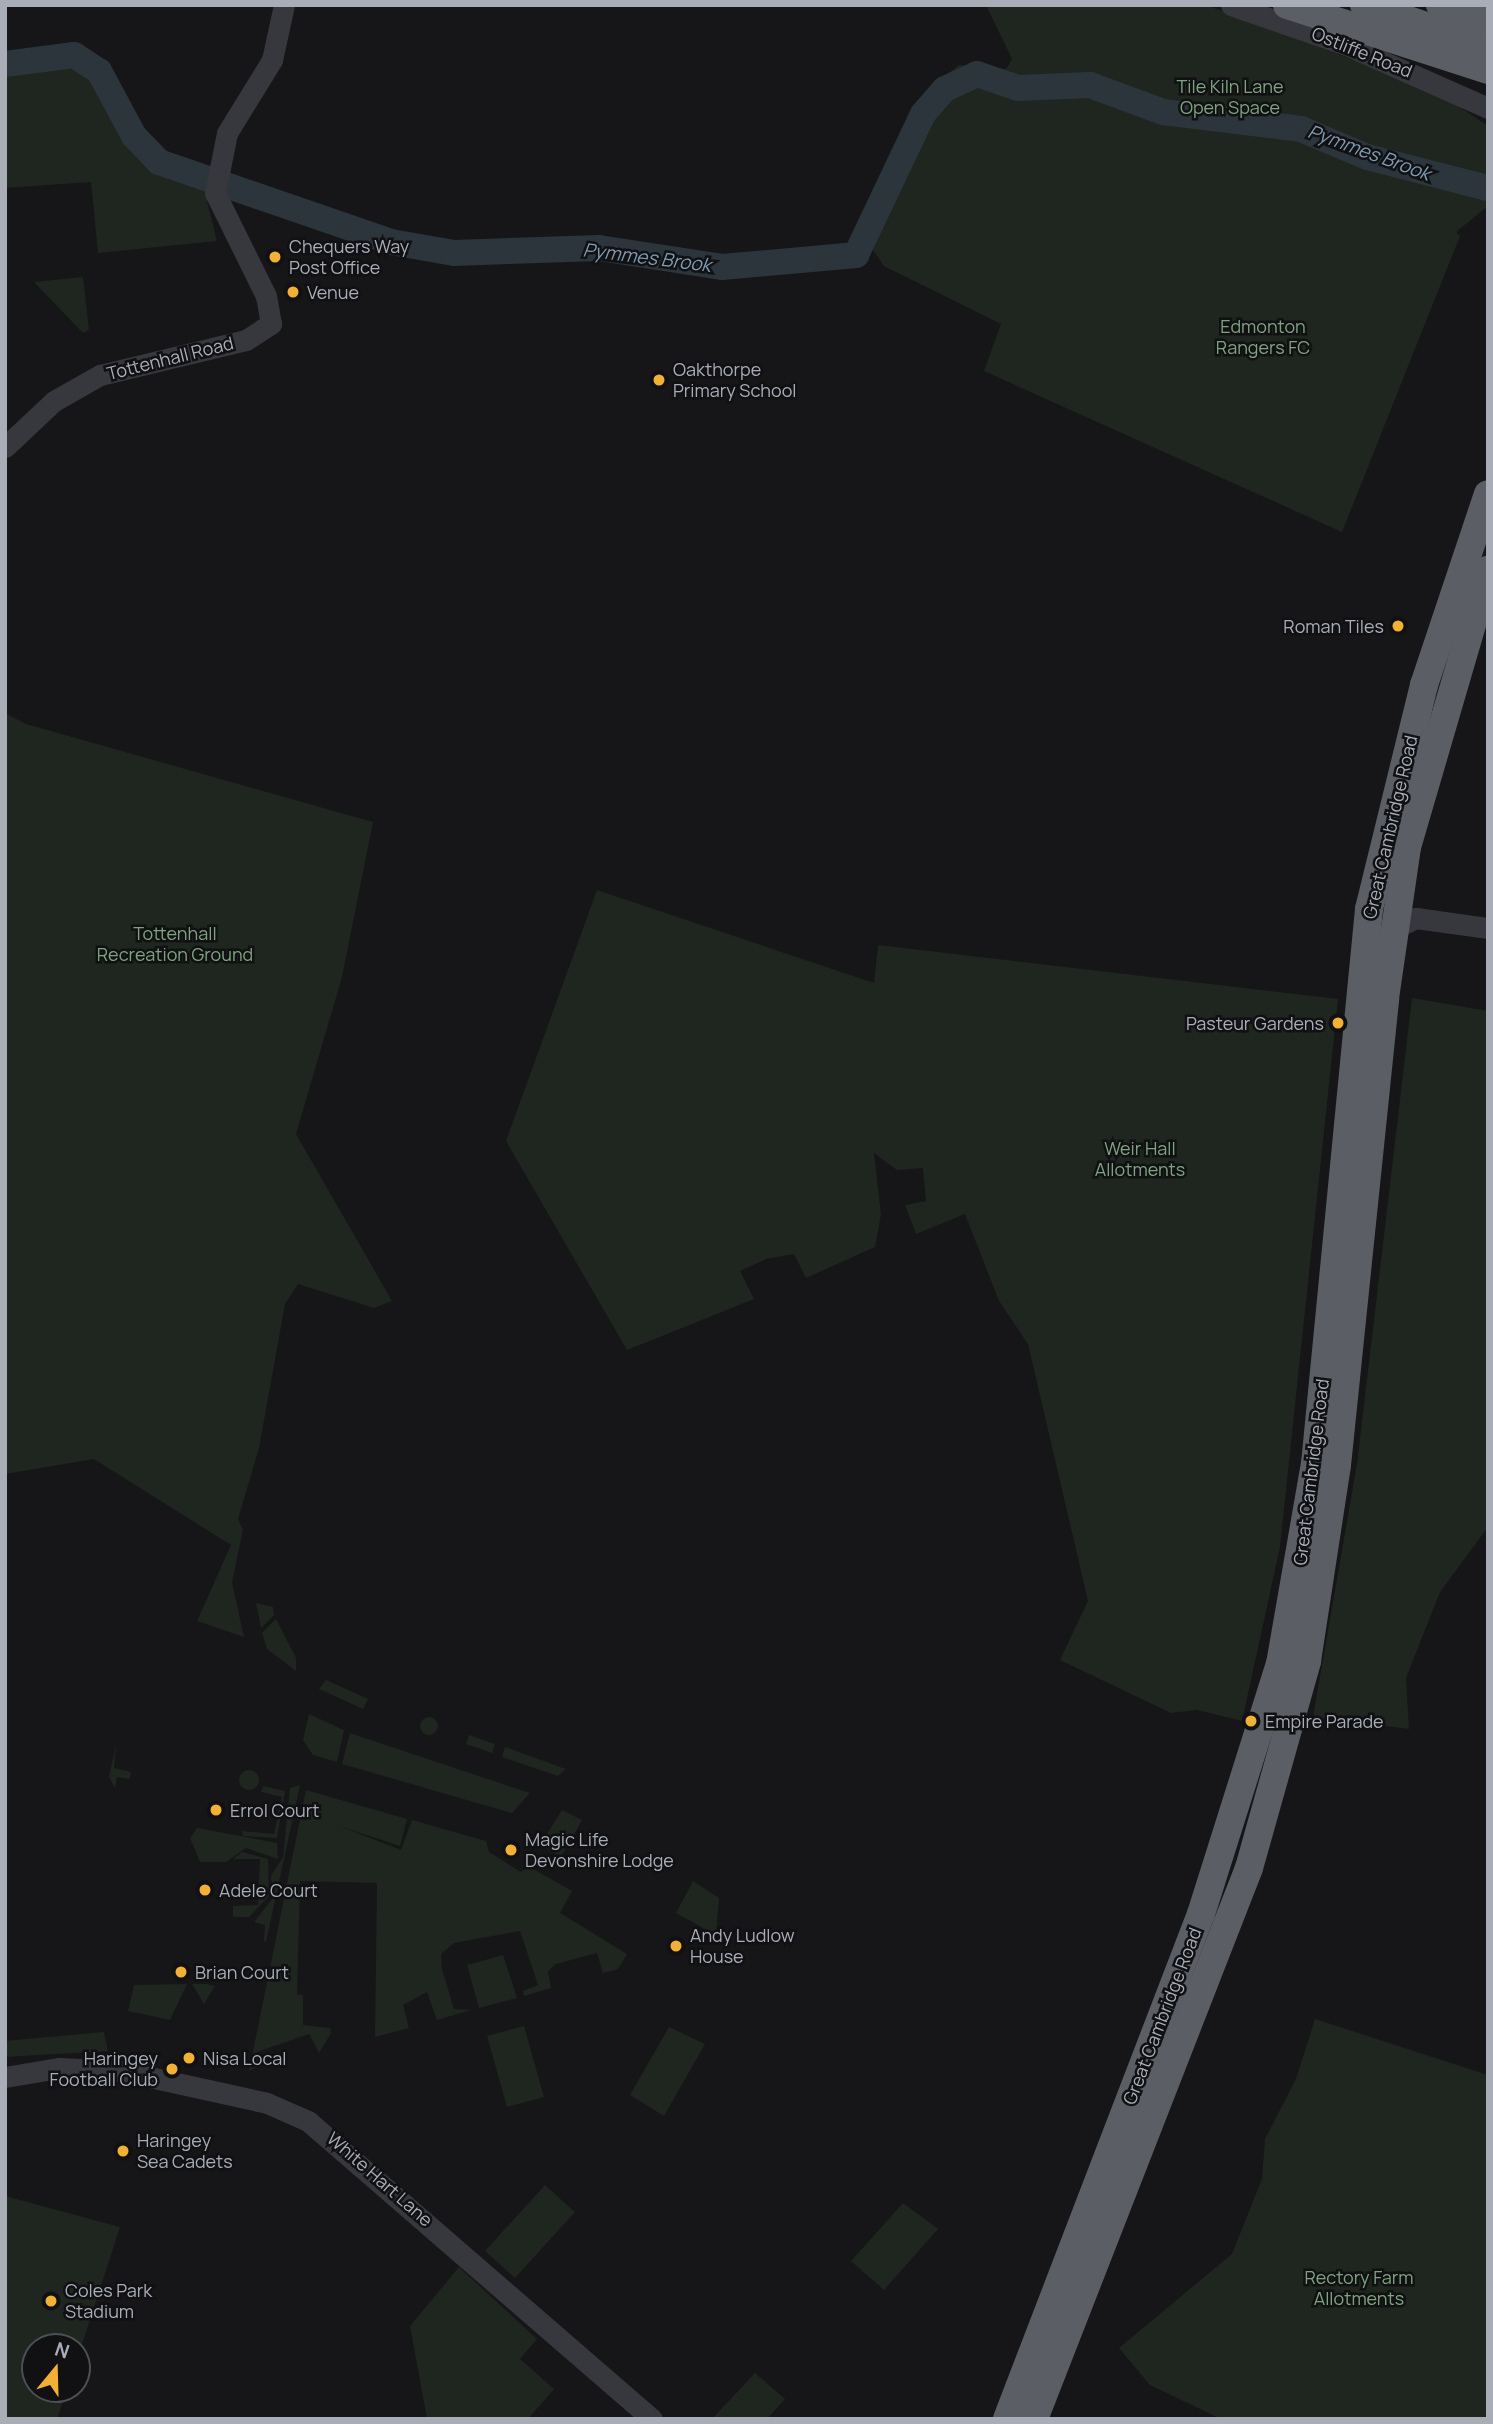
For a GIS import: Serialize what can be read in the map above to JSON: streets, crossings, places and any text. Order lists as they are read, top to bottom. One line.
{"streets":{"highway":["Great Cambridge Road"],"street":["Ostliffe Road","Tottenhall Road","White Hart Lane"]},"water":["Pymmes Brook"],"parks":["Tile Kiln Lane Open Space","Edmonton Rangers FC","Tottenhall Recreation Ground","Weir Hall Allotments","Rectory Farm Allotments"],"places":["Chequers Way Post Office","Venue","Oakthorpe Primary School","Roman Tiles","Pasteur Gardens","Empire Parade","Errol Court","Magic Life Devonshire Lodge","Adele Court","Andy Ludlow House","Brian Court","Nisa Local","Haringey Football Club","Haringey Sea Cadets","Coles Park Stadium"],"north":"top"}
